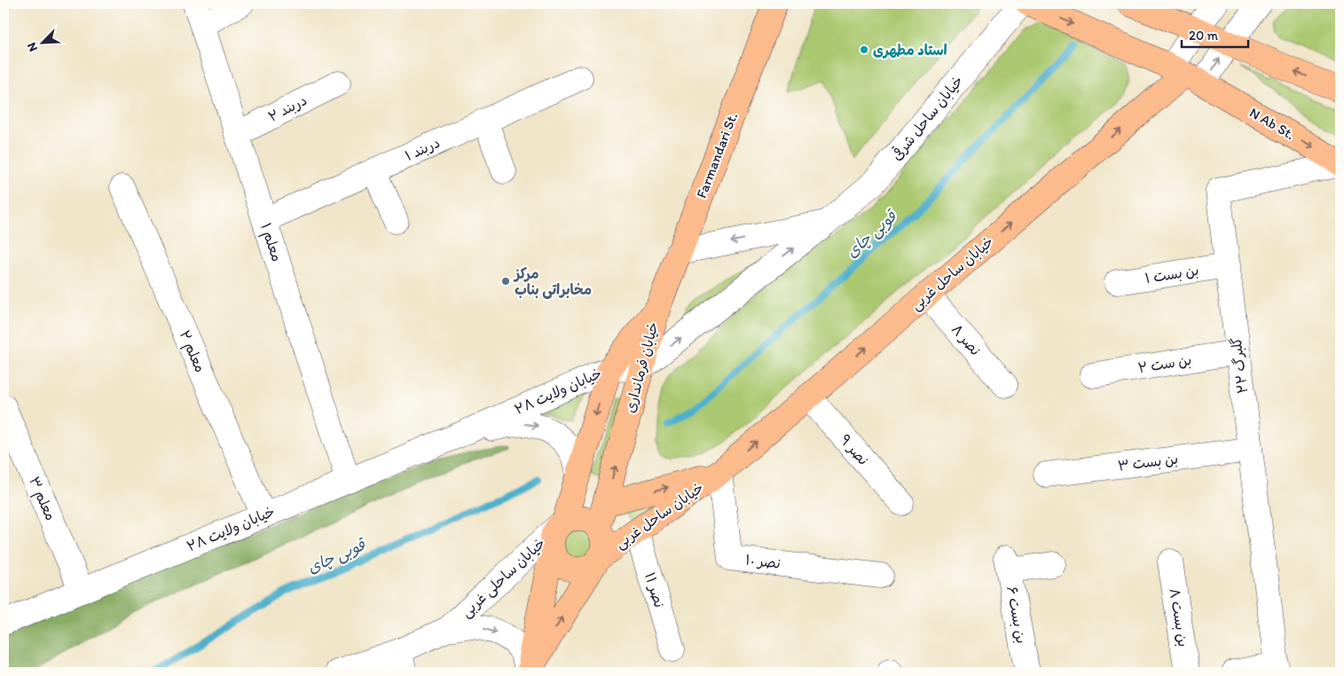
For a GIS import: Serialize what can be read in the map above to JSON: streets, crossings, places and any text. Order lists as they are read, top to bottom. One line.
{"streets":{"main road":["N Ab St.","Farmandari St.","خیابان ساحل غربی","خیابان فرمانداری"],"street":["دربند ۲","خیابان ساحل شرقی","دربند ۱","معلم ۱","بن بست ۱","نصر ۸","معلم ۲","بن ست ۲","گلبرگ ۲۲","خیابان ولایت ۲۸","نصر ۹","بن بست ۳","معلم ۳","نصر ۱۰","خیابان ساحلی غربی","نصر ۱۱","بن بست ۶","بن بست ۸"]},"crossings":[["دربند ۲","معلم ۱"],["خیابان ساحل شرقی","Farmandari St."],["خیابان ساحل شرقی","خیابان فرمانداری"],["N Ab St.","خیابان ساحل غربی"],["N Ab St.","گلبرگ ۲۲"],["دربند ۱","معلم ۱"],["Farmandari St.","خیابان فرمانداری"],["معلم ۱","خیابان ولایت ۲۸"],["خیابان ساحل غربی","نصر ۸"],["خیابان ساحل غربی","خیابان فرمانداری"],["خیابان ساحل غربی","نصر ۹"],["خیابان ساحل غربی","نصر ۱۰"],["خیابان ساحل غربی","خیابان ساحلی غربی"],["خیابان ساحل غربی","نصر ۱۱"],["بن بست ۱","گلبرگ ۲۲"],["معلم ۲","خیابان ولایت ۲۸"],["بن ست ۲","گلبرگ ۲۲"],["گلبرگ ۲۲","بن بست ۳"],["خیابان فرمانداری","خیابان ولایت ۲۸"],["خیابان فرمانداری","خیابان ساحلی غربی"],["خیابان ولایت ۲۸","معلم ۳"]],"one_way":["خیابان ساحل غربی"],"water":["قوبی چای"],"places":["استاد مطهری","مرکز مخابراتی بناب"],"scale_bar":"20 m","north":"bottom left"}
